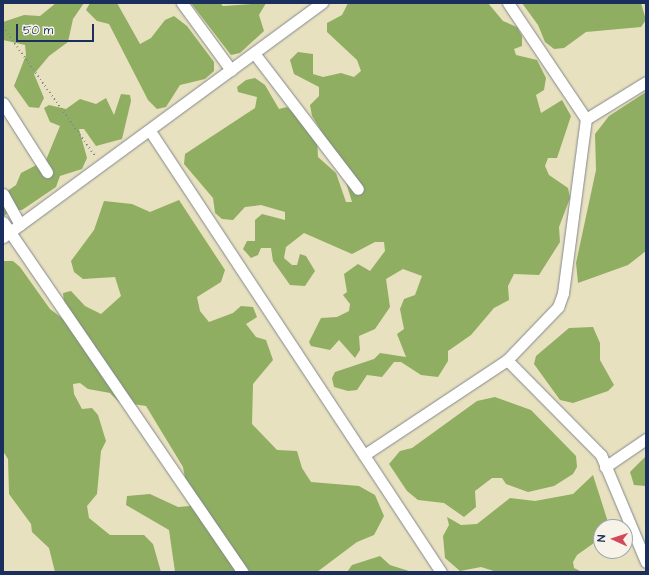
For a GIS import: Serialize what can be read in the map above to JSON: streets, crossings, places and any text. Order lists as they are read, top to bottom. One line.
{"scale_bar":"50 m","north":"left"}
